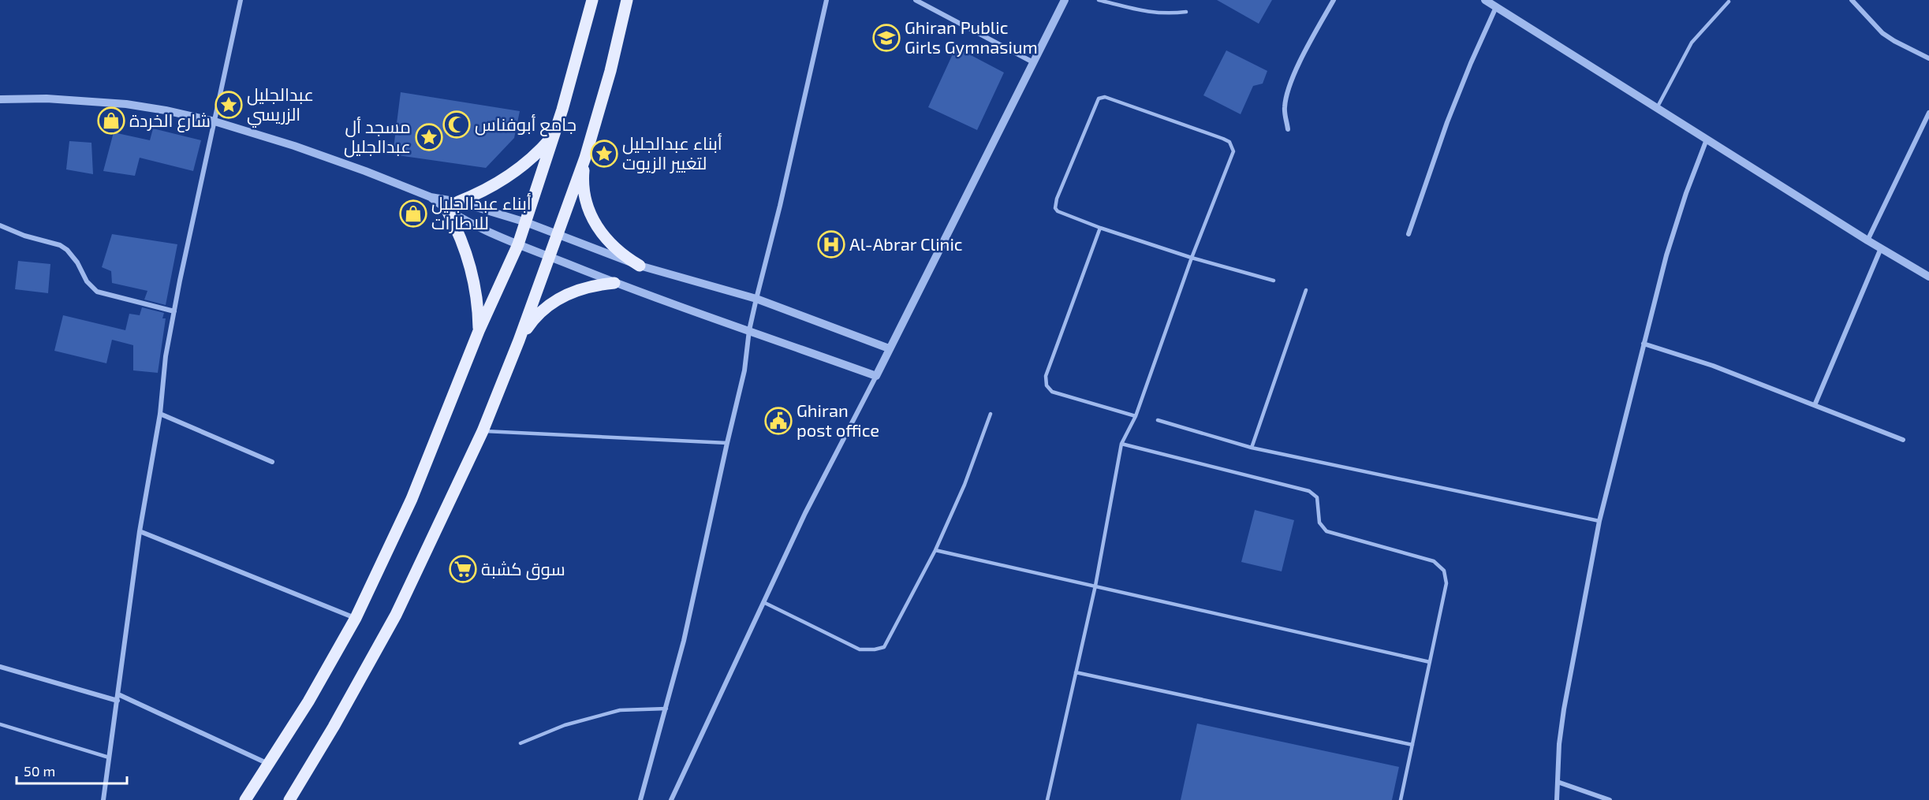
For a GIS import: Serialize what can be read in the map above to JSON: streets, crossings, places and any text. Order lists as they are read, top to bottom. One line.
{"places":{"school or university":["Ghiran Public Girls Gymnasium"],"place":["عبدالجليل الزريسي","مسجد أل عبدالجليل","أبناء عبدالجليل لتغيير الزيوت"],"shop":["شارع الخردة","أبناء عبدالجليل للاطارات"],"mosque":["جامع أبوفناس"],"hospital":["Al-Abrar Clinic"],"public building":["Ghiran post office"],"supermarket":["سوق كشبة"]},"scale_bar":"50 m"}
